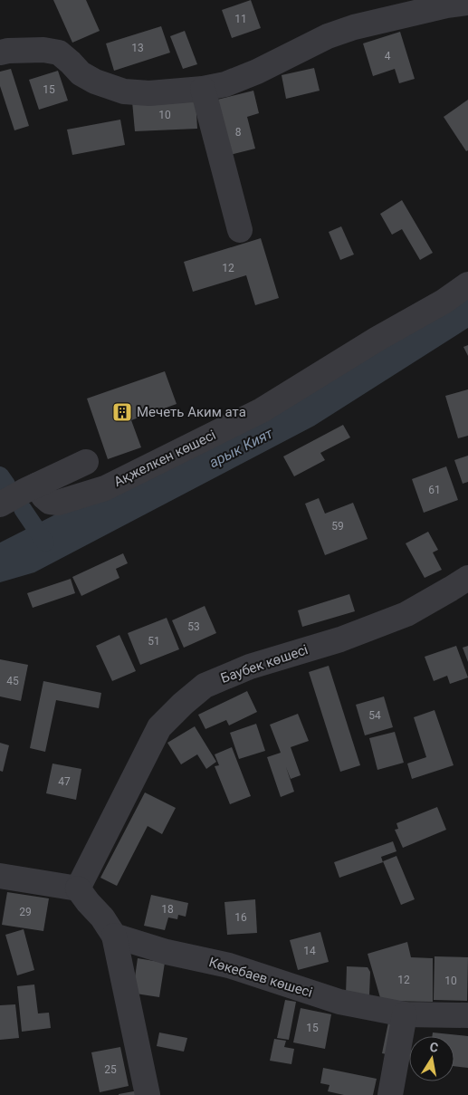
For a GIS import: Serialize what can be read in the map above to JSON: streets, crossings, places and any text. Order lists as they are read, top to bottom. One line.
{"streets":{"street":["Ақжелкен көшесі","Баубек көшесі","Көкебаев көшесі"]},"water":["арык Кият"],"places":{"building":["Мечеть Аким ата"]},"house_numbers":["11","13","4","15","10","8","12","61","59","53","51","45","54","47","18","29","16","14","12","10","15","25"],"north":"top"}
